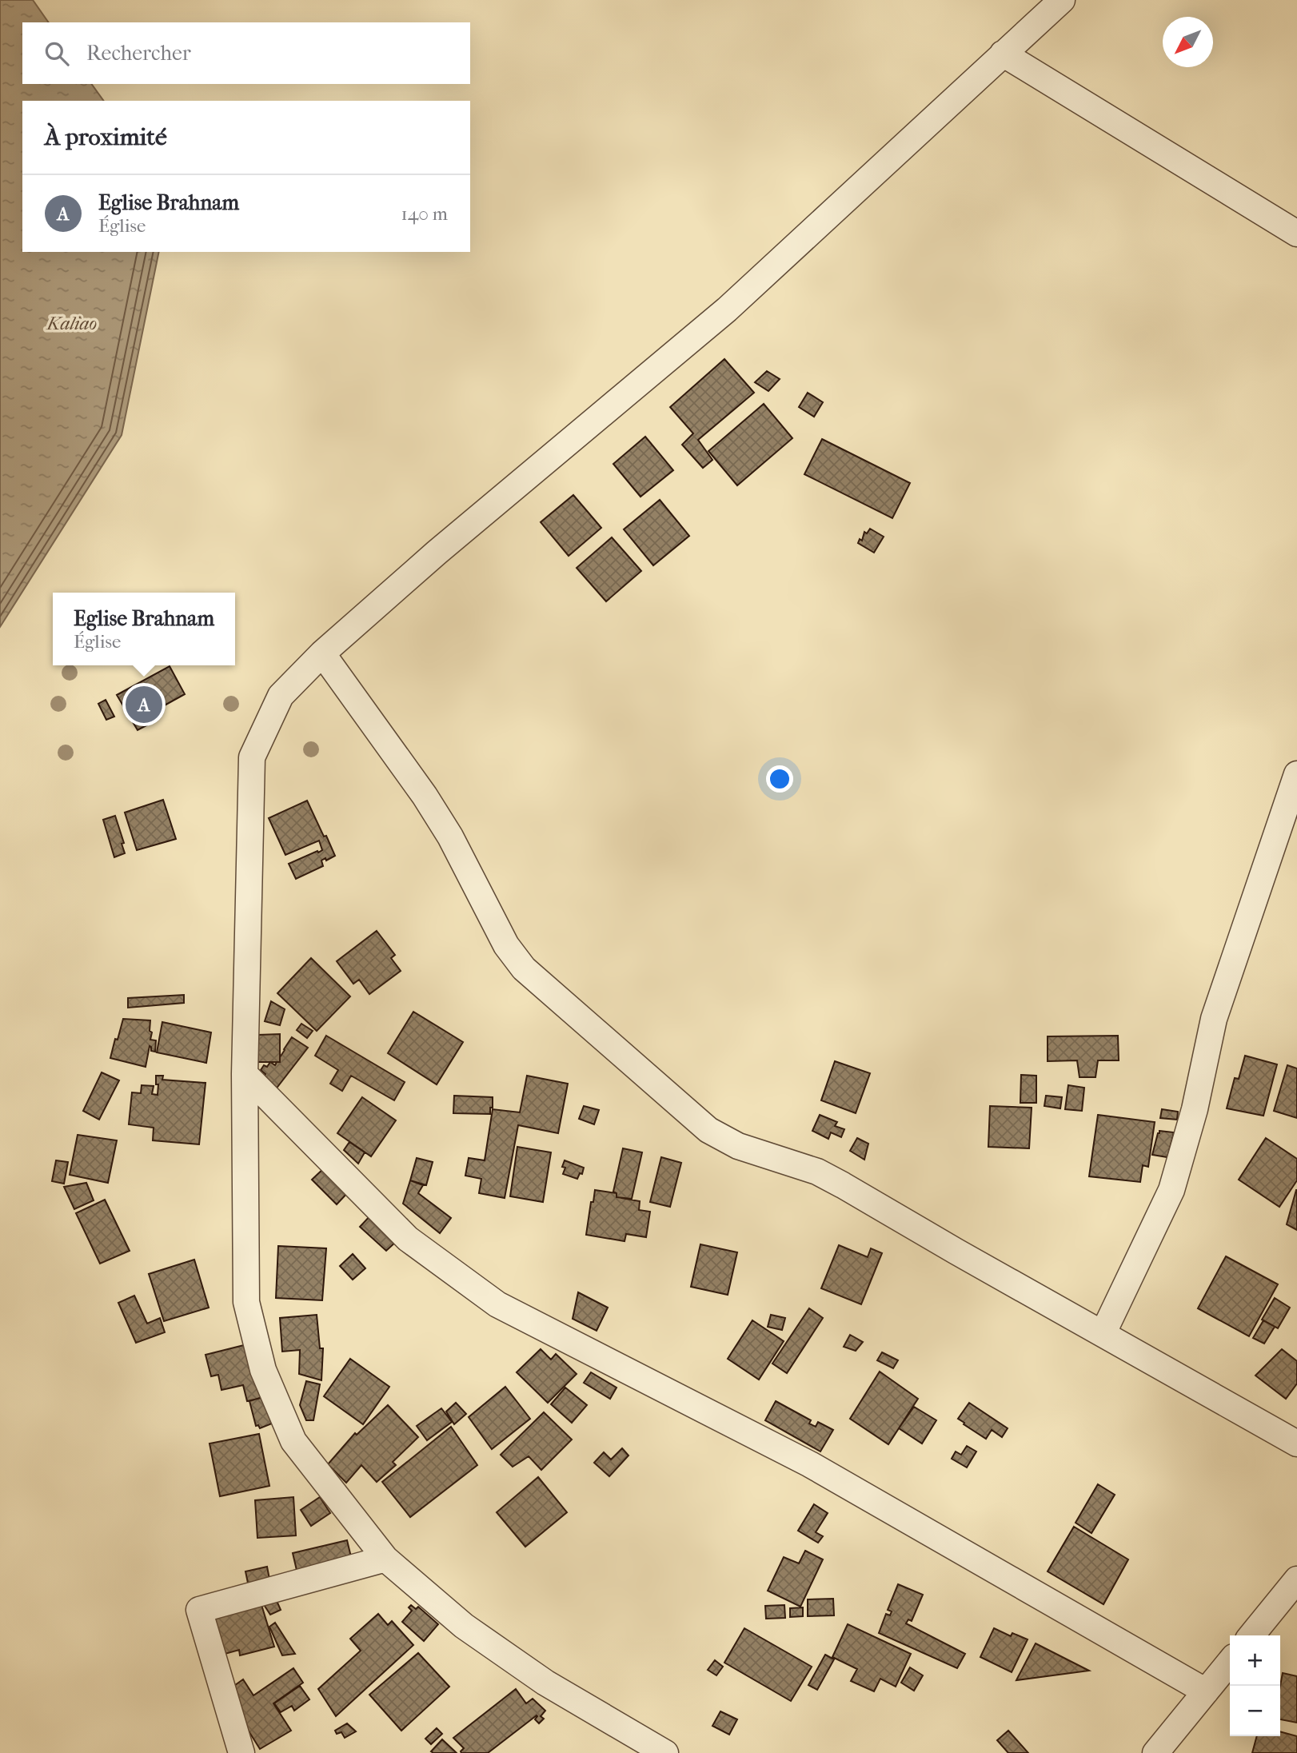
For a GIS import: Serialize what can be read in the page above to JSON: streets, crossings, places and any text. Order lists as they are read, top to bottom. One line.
{"water":["Kaliao"],"north":"bottom left","page":{"search":"Rechercher","heading":"À proximité","list":[{"mark":"A","name":"Eglise Brahnam","note":"Église","value":"140 m"}],"popup":["Eglise Brahnam","Église"],"pins":"A","map_buttons":["+","−"]}}
